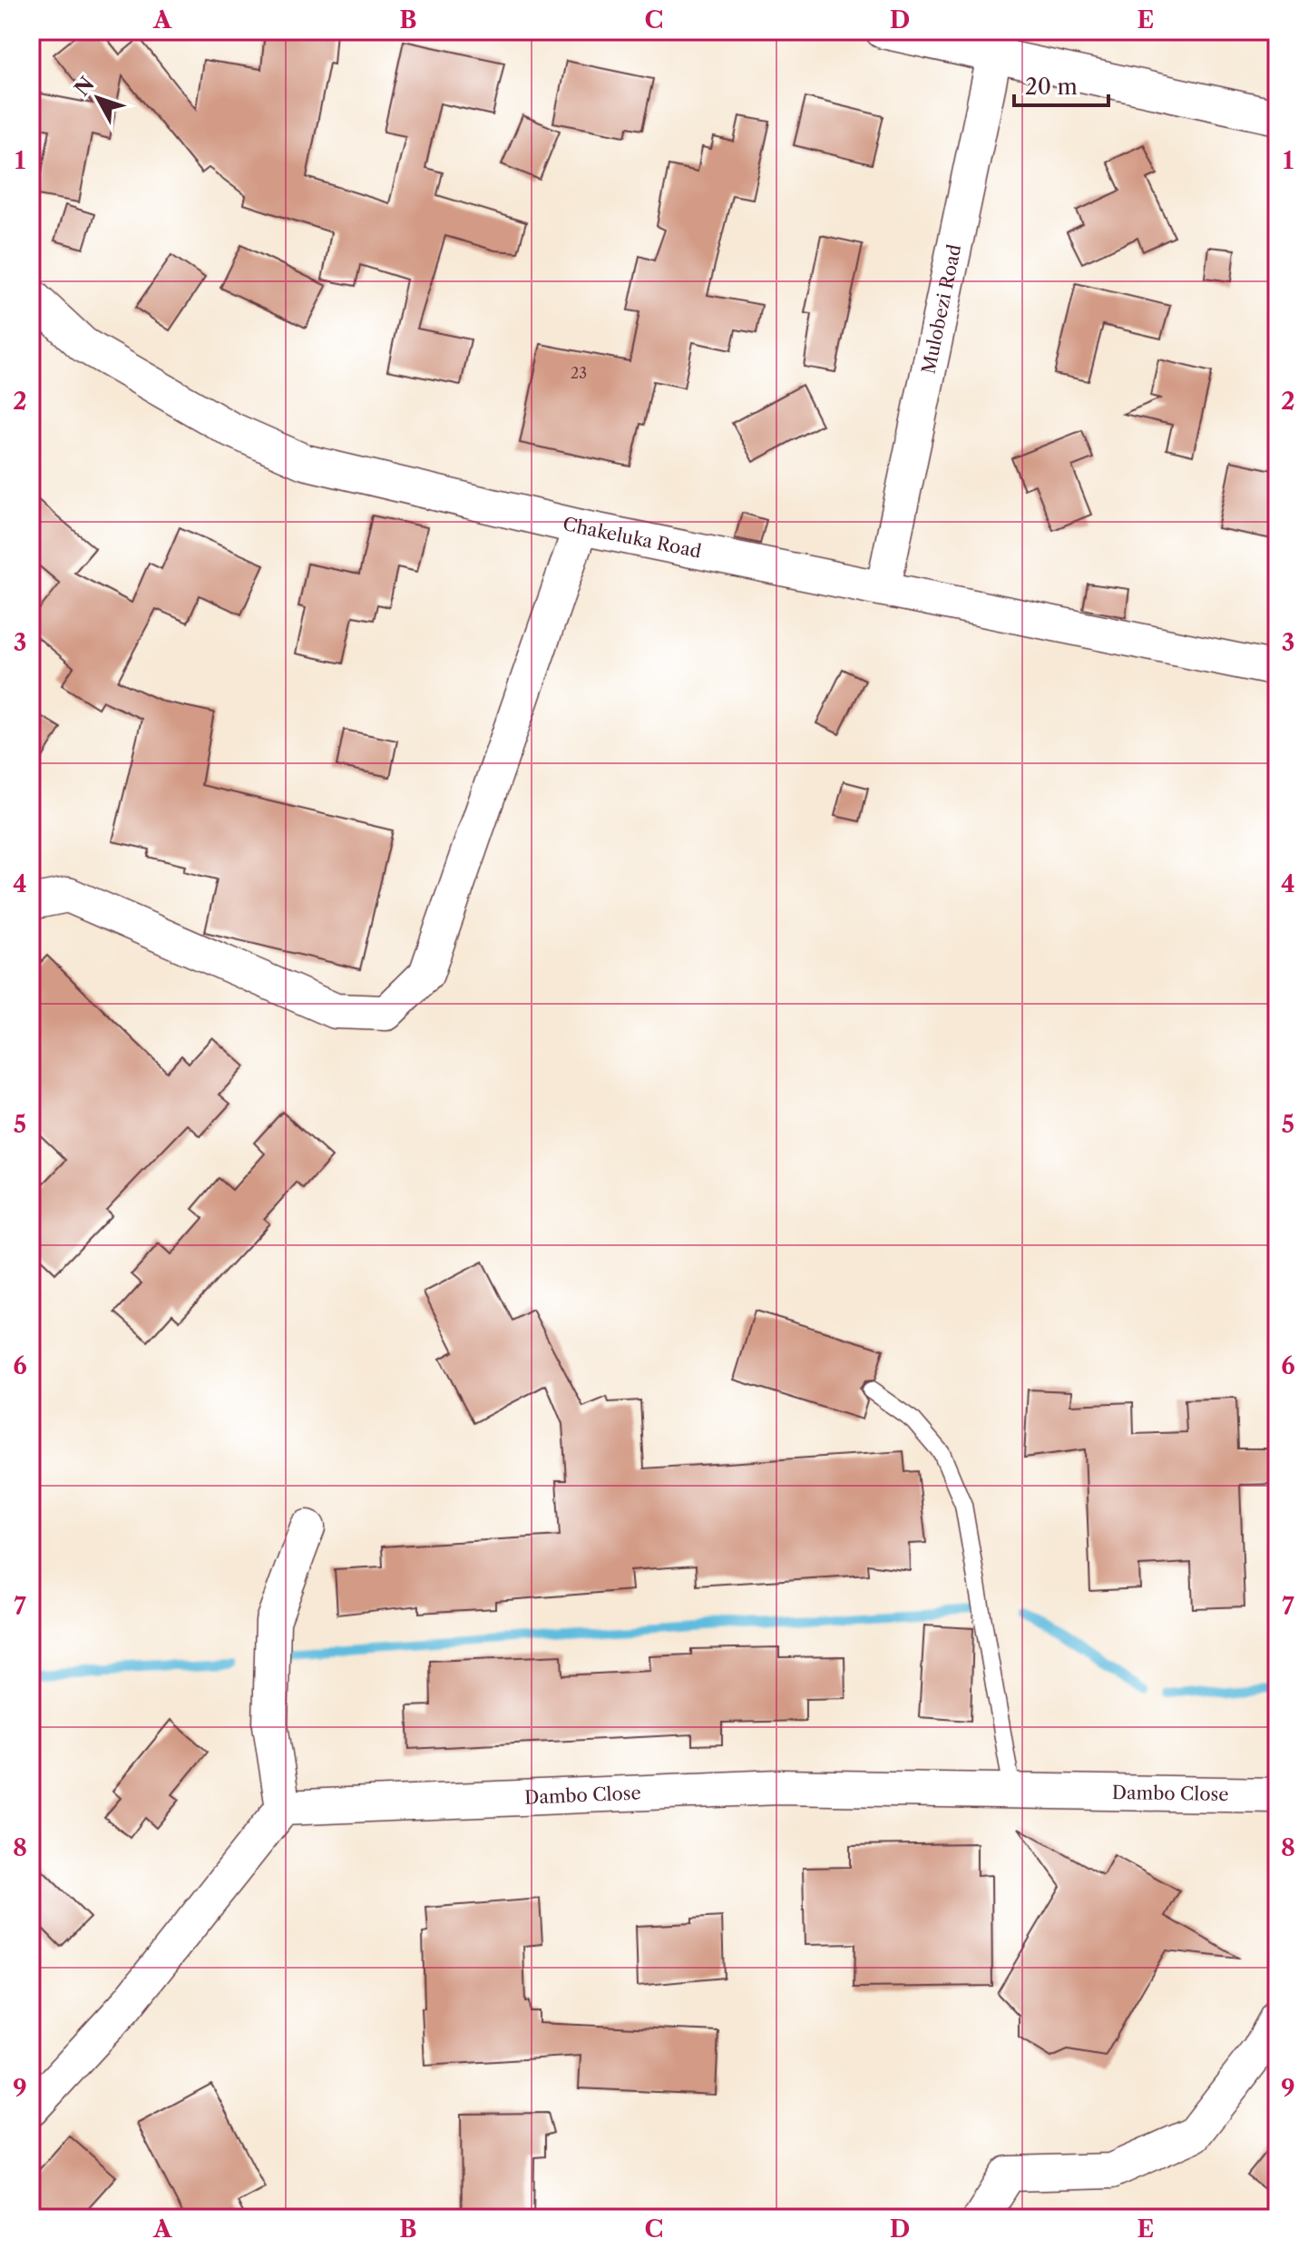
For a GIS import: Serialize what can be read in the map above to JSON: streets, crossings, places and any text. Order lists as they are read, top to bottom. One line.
{"streets":{"street":["Mulobezi Road","Chakeluka Road","Dambo Close"]},"crossings":[["Mulobezi Road","Chakeluka Road"]],"house_numbers":["23"],"scale_bar":"20 m","north":"top left","grid":{"columns":["A","B","C","D","E"],"rows":["1","2","3","4","5","6","7","8","9"]}}
